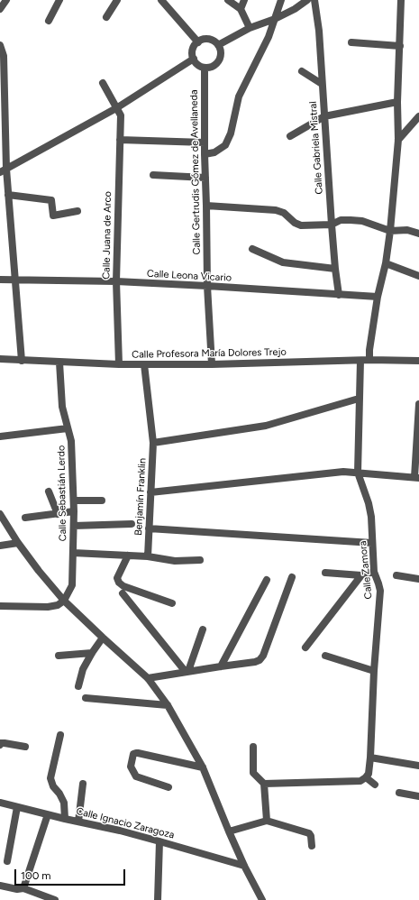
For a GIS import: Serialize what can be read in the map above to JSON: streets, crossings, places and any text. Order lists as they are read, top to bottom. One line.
{"streets":{"street":["Calle Gabriela Mistral","Calle Gertrudis Gómez de Avellaneda","Calle Juana de Arco","Calle Leona Vicario","Calle Profesora María Dolores Trejo","Calle Sebastián Lerdo","Benjamín Franklin","Calle Zamora","Calle Ignacio Zaragoza"]},"crossings":[["Calle Gabriela Mistral","Calle Leona Vicario"],["Calle Gertrudis Gómez de Avellaneda","Calle Leona Vicario"],["Calle Gertrudis Gómez de Avellaneda","Calle Profesora María Dolores Trejo"],["Calle Juana de Arco","Calle Leona Vicario"],["Calle Juana de Arco","Calle Profesora María Dolores Trejo"],["Calle Profesora María Dolores Trejo","Calle Sebastián Lerdo"],["Calle Profesora María Dolores Trejo","Benjamín Franklin"],["Calle Profesora María Dolores Trejo","Calle Zamora"]],"scale_bar":"100 m"}
